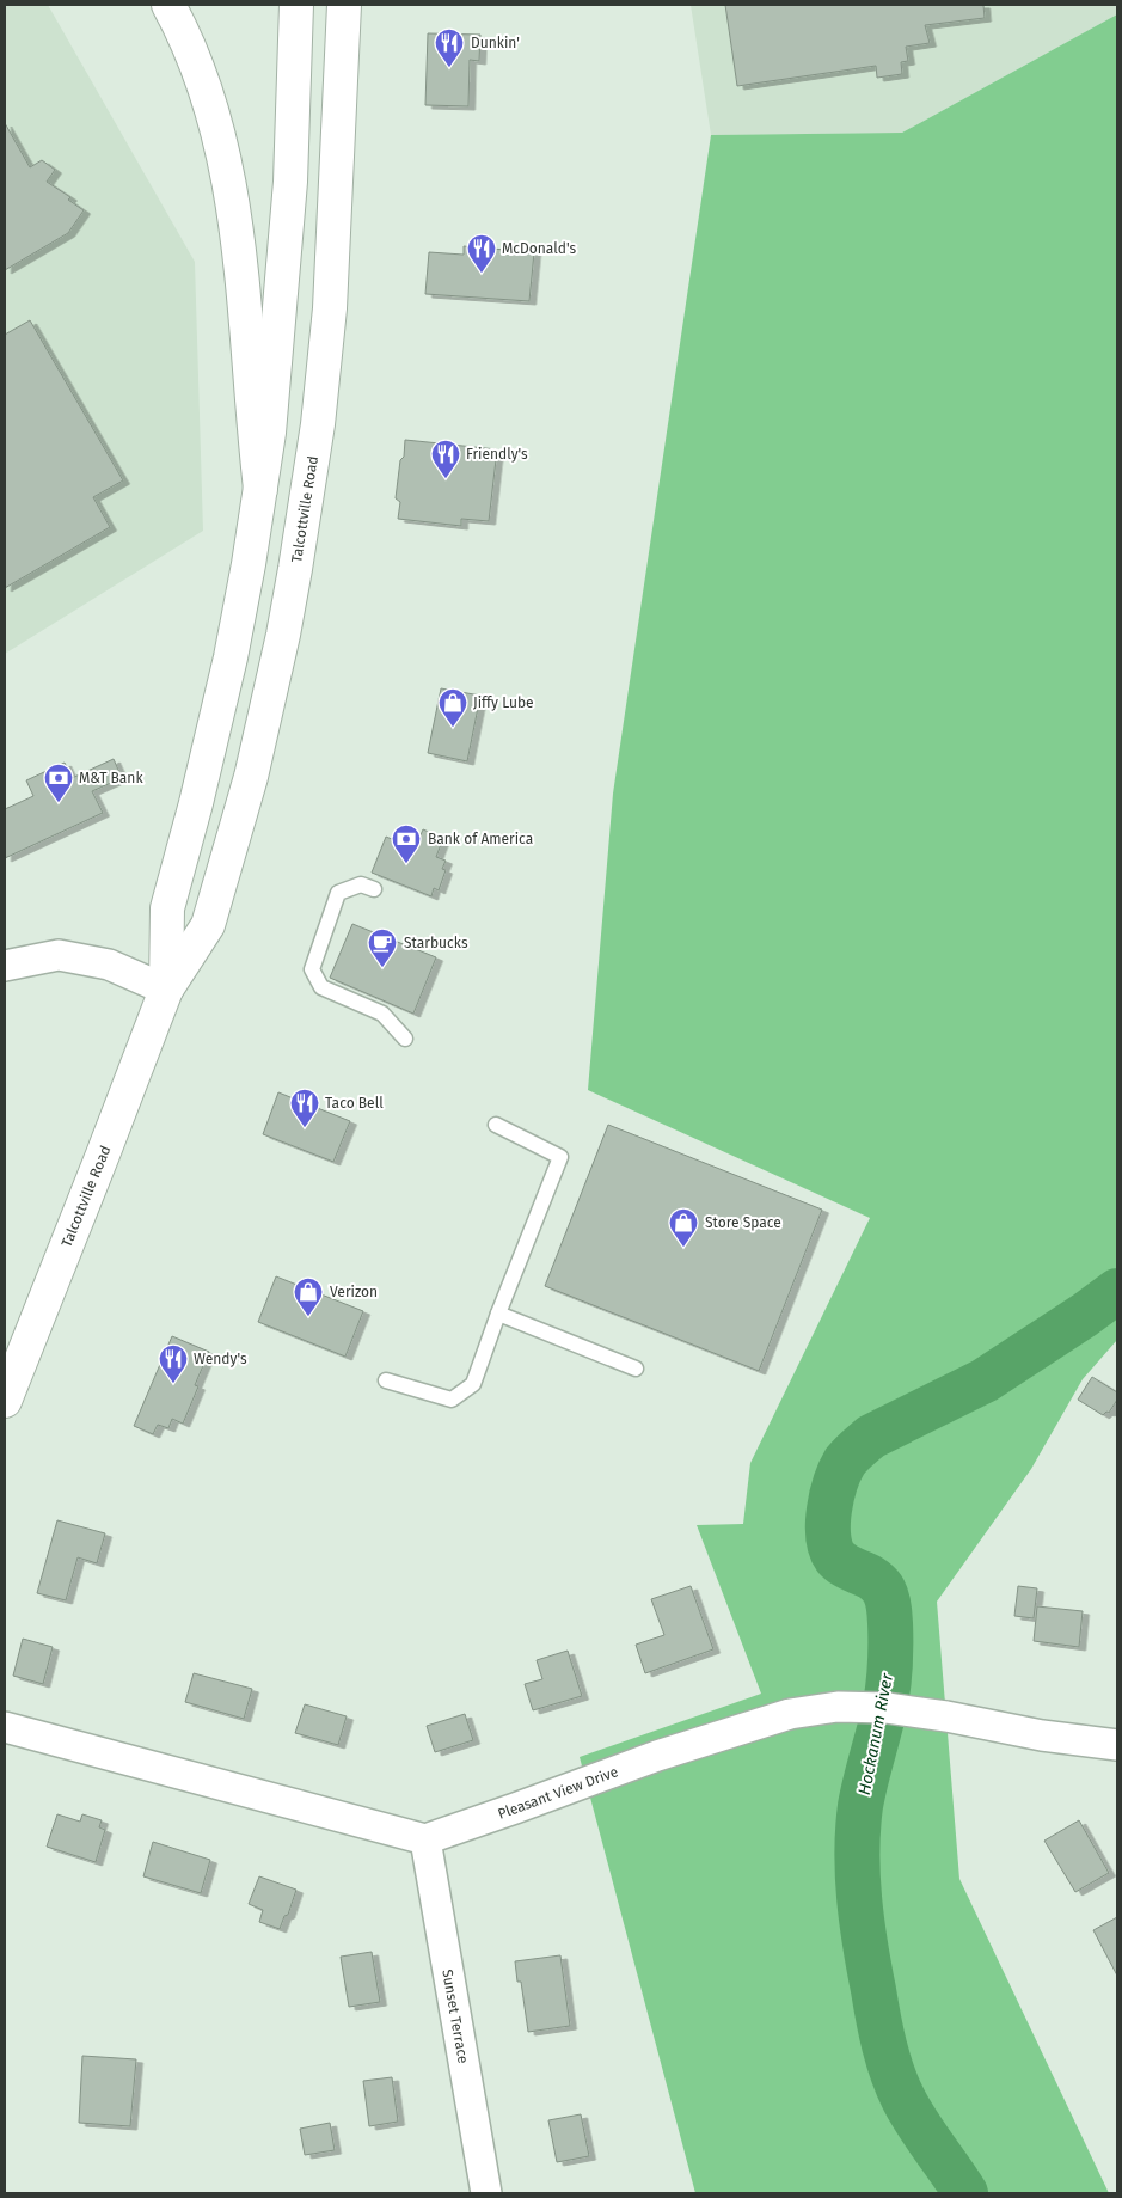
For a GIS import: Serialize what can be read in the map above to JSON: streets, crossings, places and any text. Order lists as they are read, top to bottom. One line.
{"streets":{"main road":["Talcottville Road"],"street":["Pleasant View Drive","Sunset Terrace"]},"crossings":[["Pleasant View Drive","Sunset Terrace"]],"water":["Hockanum River"],"places":{"restaurant":["Dunkin'","McDonald's","Friendly's","Taco Bell","Wendy's"],"shop":["Jiffy Lube","Store Space","Verizon"],"bank":["M&T Bank","Bank of America"],"cafe":["Starbucks"]}}
